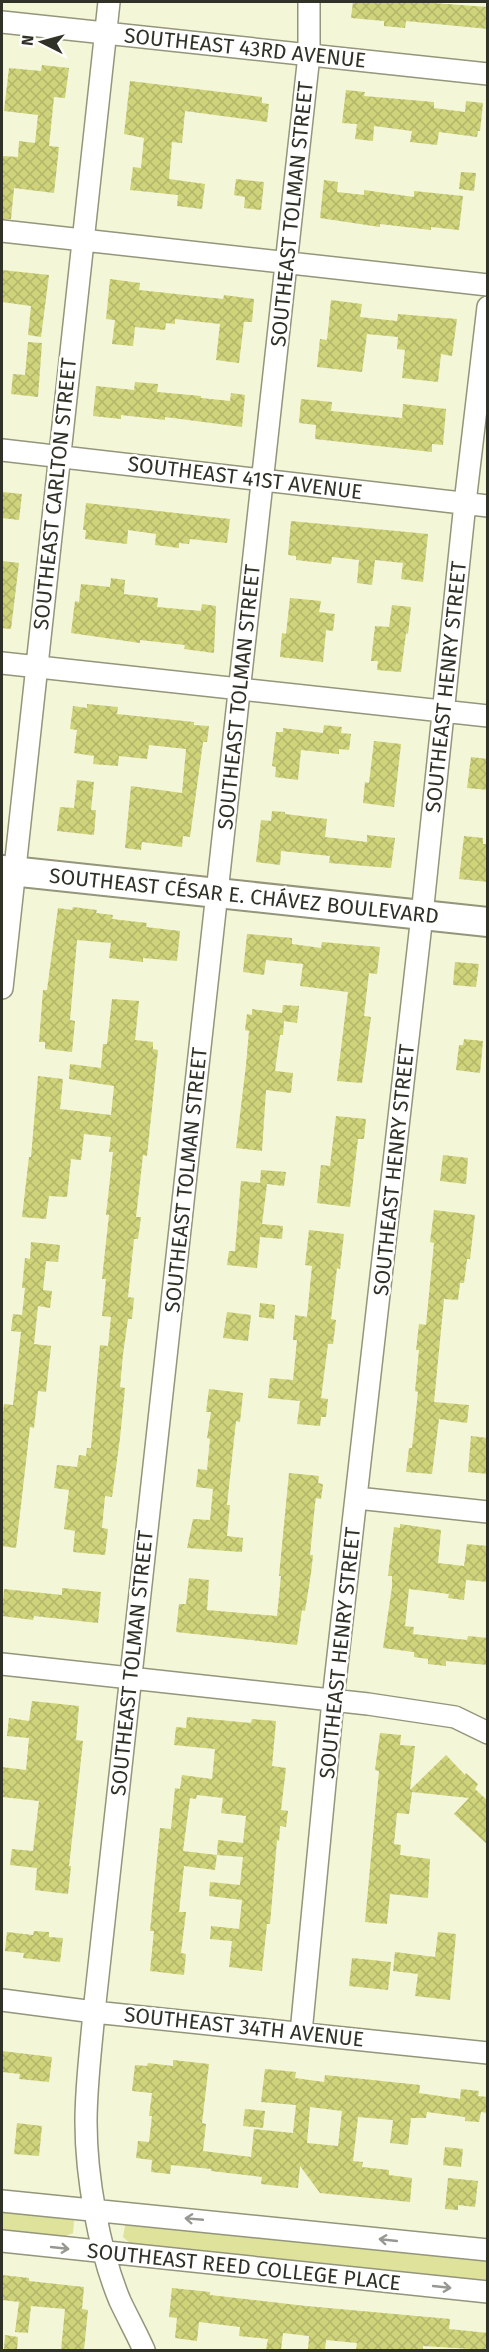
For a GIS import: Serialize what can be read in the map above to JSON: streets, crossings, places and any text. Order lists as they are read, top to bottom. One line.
{"streets":{"street":["SOUTHEAST 43RD AVENUE","SOUTHEAST TOLMAN STREET","SOUTHEAST 41ST AVENUE","SOUTHEAST CARLTON STREET","SOUTHEAST HENRY STREET","SOUTHEAST CÉSAR E. CHÁVEZ BOULEVARD","SOUTHEAST 34TH AVENUE","SOUTHEAST REED COLLEGE PLACE"]},"crossings":[["SOUTHEAST 43RD AVENUE","SOUTHEAST TOLMAN STREET"],["SOUTHEAST 43RD AVENUE","SOUTHEAST CARLTON STREET"],["SOUTHEAST TOLMAN STREET","SOUTHEAST 41ST AVENUE"],["SOUTHEAST TOLMAN STREET","SOUTHEAST CÉSAR E. CHÁVEZ BOULEVARD"],["SOUTHEAST TOLMAN STREET","SOUTHEAST 34TH AVENUE"],["SOUTHEAST TOLMAN STREET","SOUTHEAST REED COLLEGE PLACE"],["SOUTHEAST 41ST AVENUE","SOUTHEAST CARLTON STREET"],["SOUTHEAST 41ST AVENUE","SOUTHEAST HENRY STREET"],["SOUTHEAST CARLTON STREET","SOUTHEAST CÉSAR E. CHÁVEZ BOULEVARD"],["SOUTHEAST HENRY STREET","SOUTHEAST CÉSAR E. CHÁVEZ BOULEVARD"],["SOUTHEAST HENRY STREET","SOUTHEAST 34TH AVENUE"]],"north":"left"}
